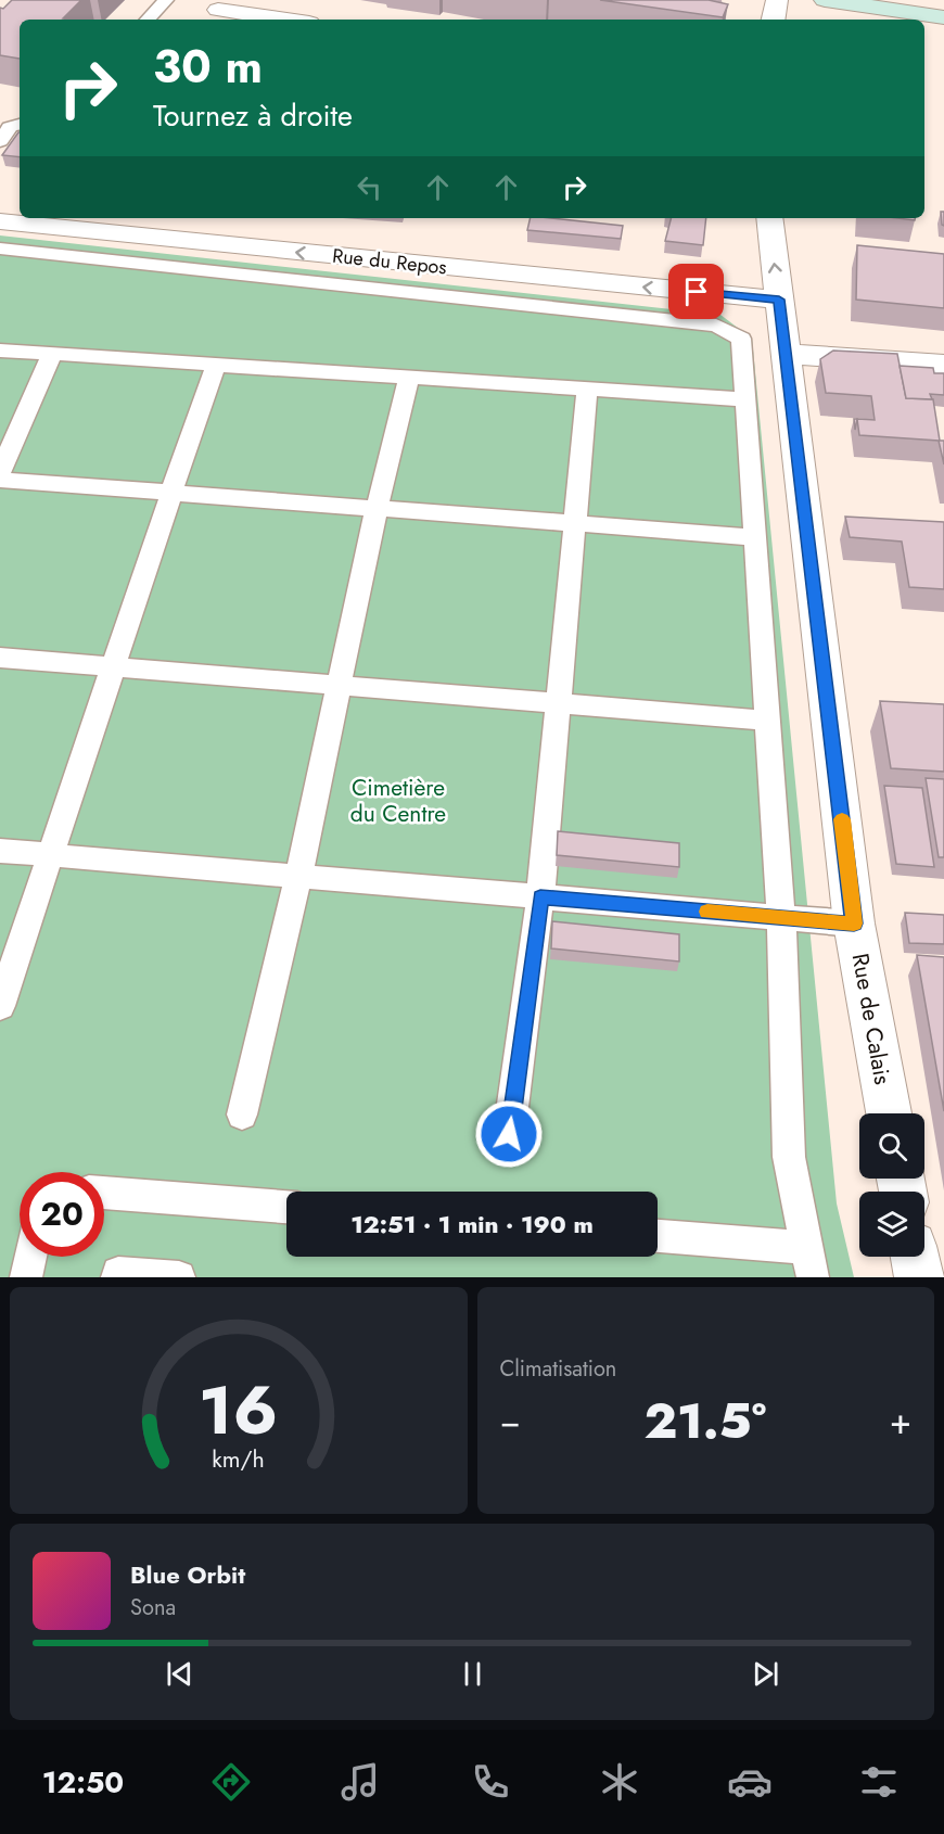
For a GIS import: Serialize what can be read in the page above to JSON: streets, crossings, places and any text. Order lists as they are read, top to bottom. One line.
{"streets":{"street":["Rue du Repos","Rue de Calais"]},"crossings":[["Rue du Repos","Rue de Calais"]],"one_way":["Rue du Repos"],"parks":["Cimetière du Centre"],"page":{"turn":["30 m","Tournez à droite"],"limit":"20","trip":"12:51 · 1 min · 190 m","tile":"Climatisation","heat":["−","21.5°","+"],"song":["Blue Orbit","Sona"],"tabs":"12:50","gauge":["16","km/h"]}}
